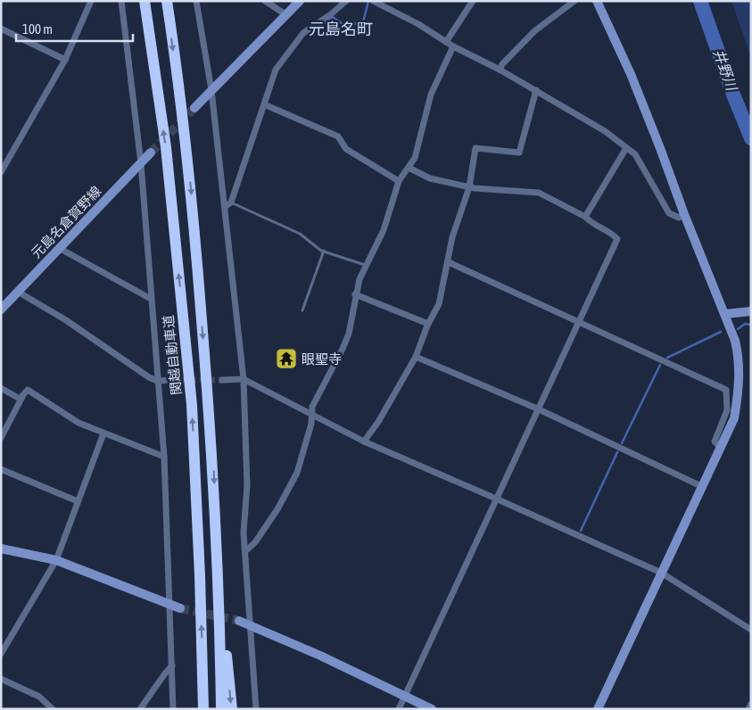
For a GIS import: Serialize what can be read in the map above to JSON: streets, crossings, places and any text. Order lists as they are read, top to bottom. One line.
{"streets":{"highway":["関越自動車道"],"street":["元島名倉賀野線"]},"districts":["元島名町"],"water":["井野川"],"places":{"temple":["眼聖寺"]},"scale_bar":"100 m"}
